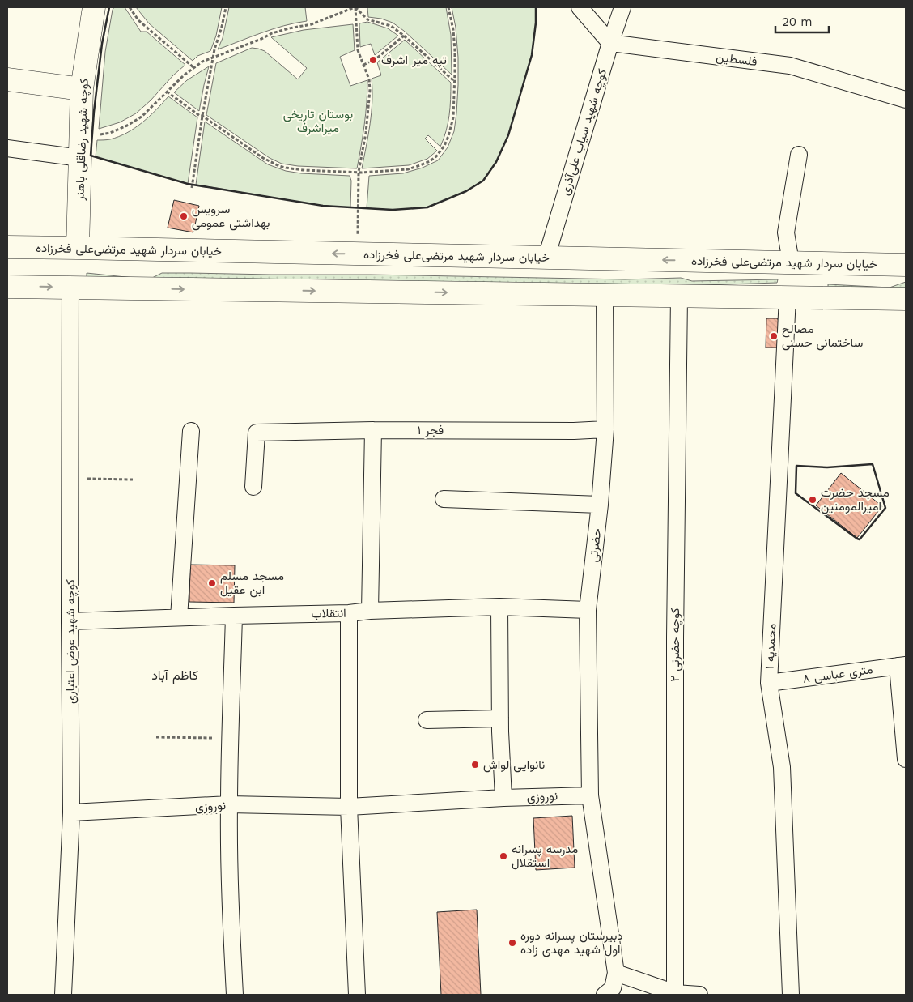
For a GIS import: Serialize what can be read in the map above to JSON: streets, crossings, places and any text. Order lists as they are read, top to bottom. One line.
{"streets":{"main road":["کوچه شهید رضاقلی باهنر","خیابان سردار شهید مرتضی‌علی فخرزاده"],"street":["فلسطین","کوچه شهید سیاب علی‌آذری","فجر ۱","حضرتی","انتقلاب","کوچه شهید عوض اعتباری","کوچه حضرتی ۲","محمدیه ۱","۸ متری عباسی","نوروزی"]},"crossings":[["فلسطین","کوچه شهید سیاب علی‌آذری"],["کوچه شهید سیاب علی‌آذری","خیابان سردار شهید مرتضی‌علی فخرزاده"],["کوچه شهید رضاقلی باهنر","خیابان سردار شهید مرتضی‌علی فخرزاده"],["فجر ۱","حضرتی"],["حضرتی","انتقلاب"],["حضرتی","نوروزی"],["انتقلاب","کوچه شهید عوض اعتباری"],["کوچه شهید عوض اعتباری","نوروزی"],["محمدیه ۱","۸ متری عباسی"]],"districts":["کاظم آباد"],"parks":["بوستان تاریخی میراشرف"],"places":["تپه میر اشرف","سرویس بهداشتی عمومی","مصالح ساختمانی حسنی","مسجد حضرت امیرالمومنین","مسجد مسلم ابن عقیل","نانوایی لواش","مدرسه پسرانه استقلال","دبیرستان پسرانه دوره اول شهید مهدی زاده"],"scale_bar":"20 m"}
